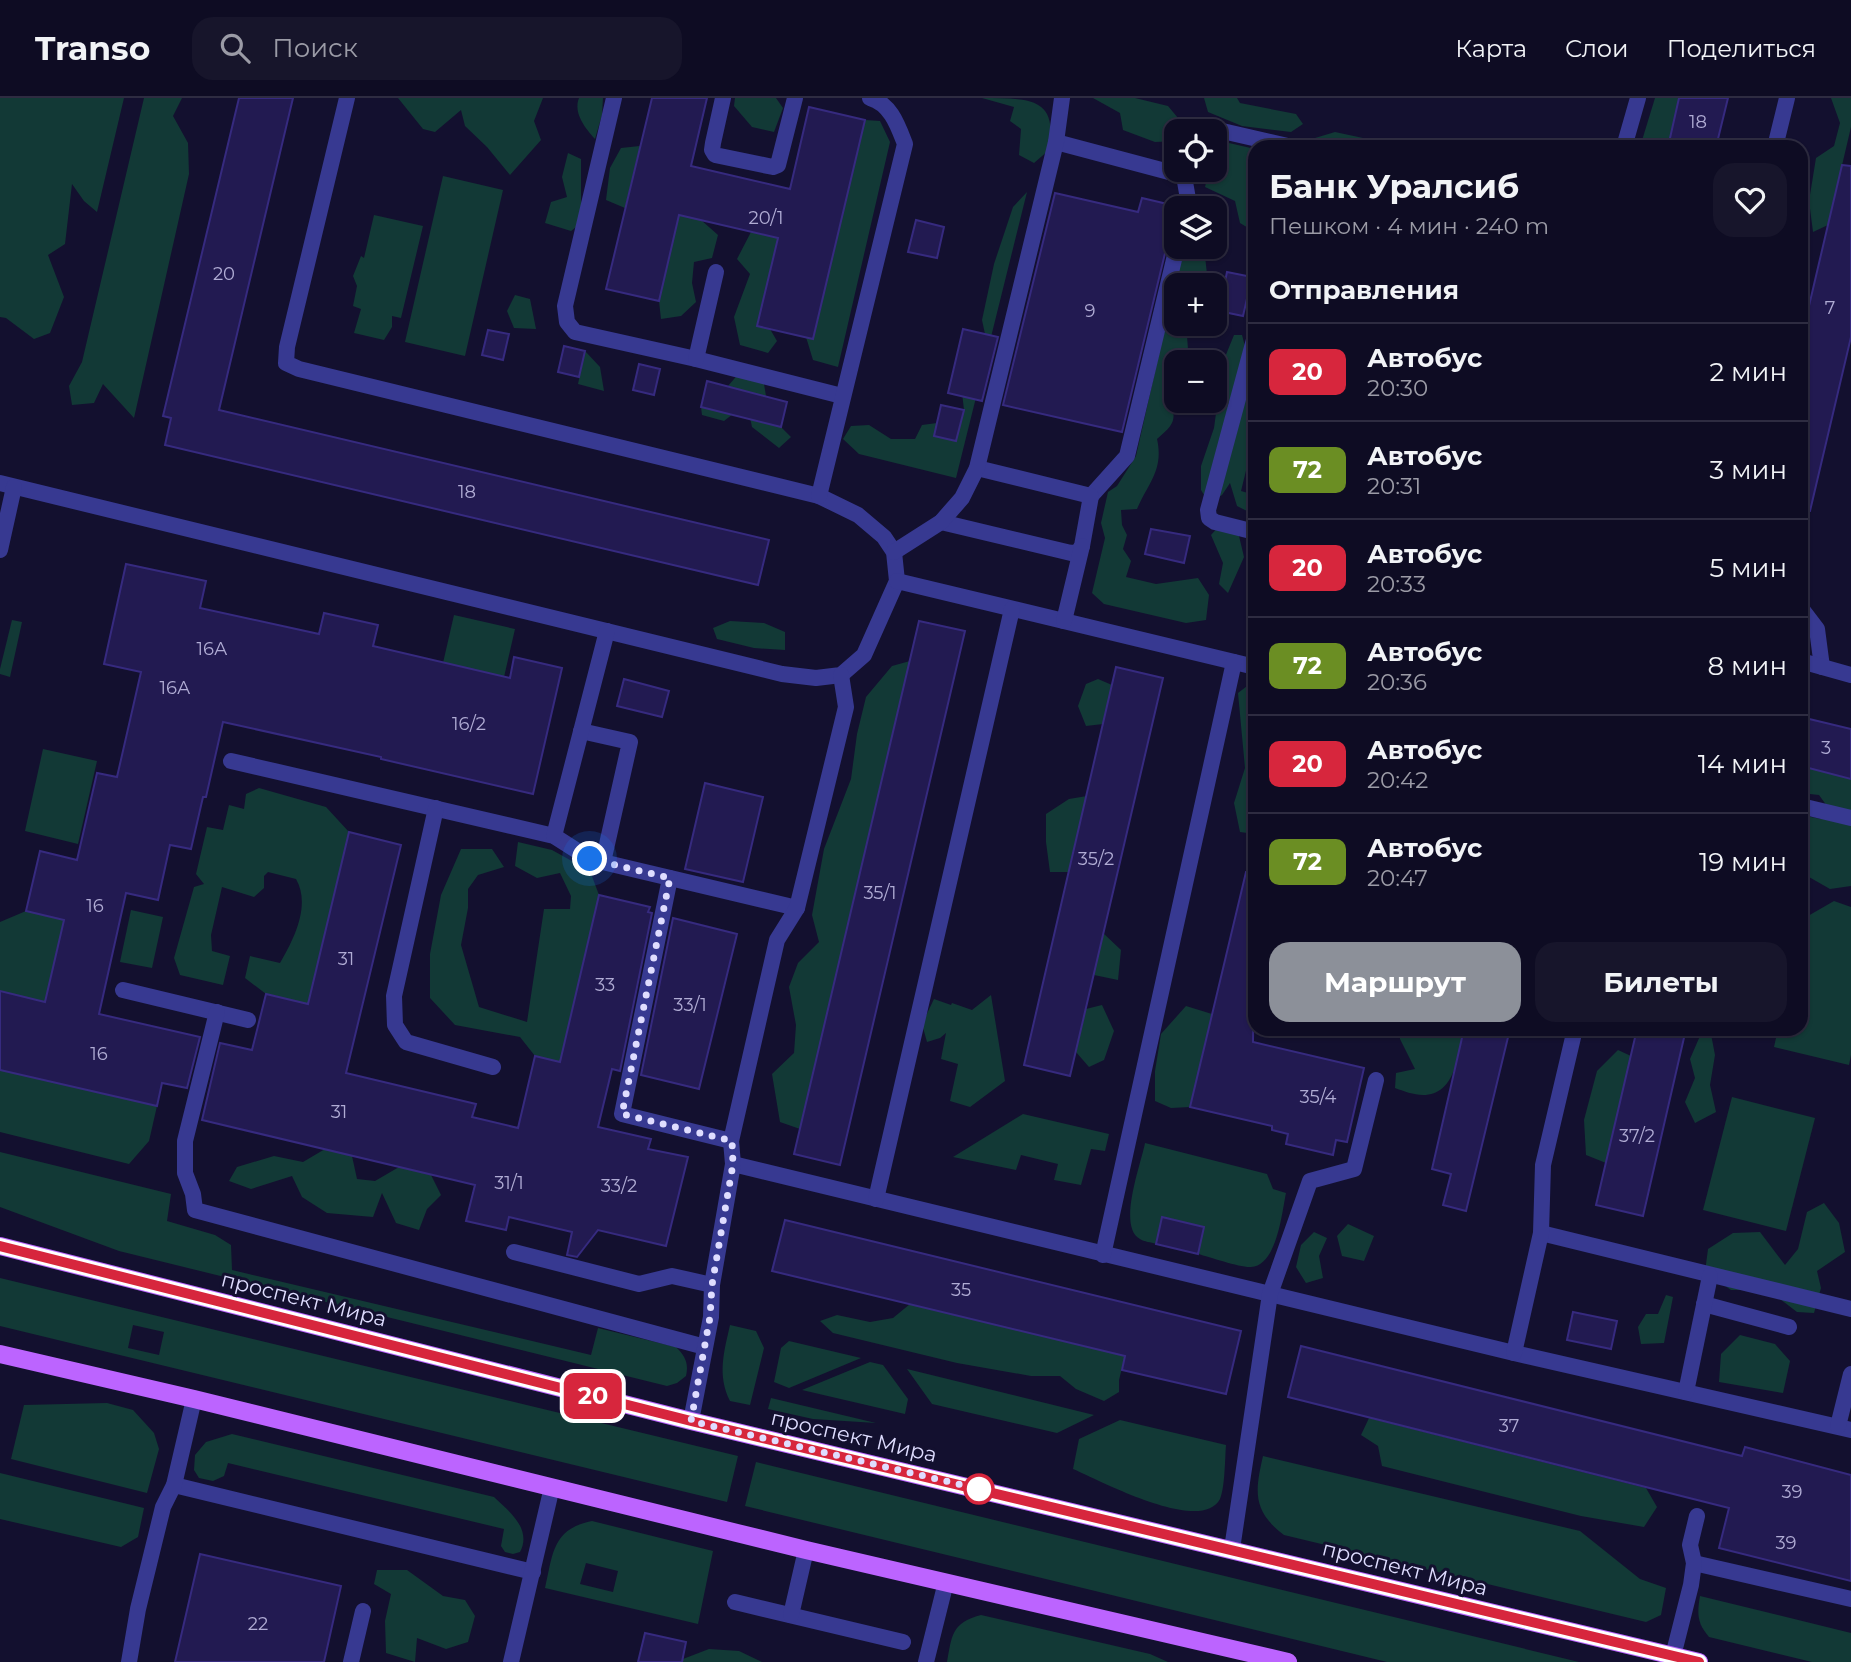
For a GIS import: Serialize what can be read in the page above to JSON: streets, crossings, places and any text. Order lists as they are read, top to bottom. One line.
{"streets":{"main road":["проспект Мира"]},"lines":["bus line 20"],"house_numbers":["18","20/1","20","7","9","18","16А","16А","16/2","3","35/2","35/1","16","31","33","33/1","16","35/4","31","37/2","31/1","33/2","35","37","39","39","22"],"page":{"header":"Transo","search":"Поиск","nav":["Карта","Слои","Поделиться"],"on_map":"20","map_buttons":["+","−"],"heading":[["Банк Уралсиб","Пешком · 4 мин · 240 m"],"Отправления"],"list":[{"mark":"20","name":"Автобус","note":"20:30","value":"2 мин"},{"mark":"72","name":"Автобус","note":"20:31","value":"3 мин"},{"mark":"20","name":"Автобус","note":"20:33","value":"5 мин"},{"mark":"72","name":"Автобус","note":"20:36","value":"8 мин"},{"mark":"20","name":"Автобус","note":"20:42","value":"14 мин"},{"mark":"72","name":"Автобус","note":"20:47","value":"19 мин"}],"buttons":["Маршрут","Билеты"]}}
